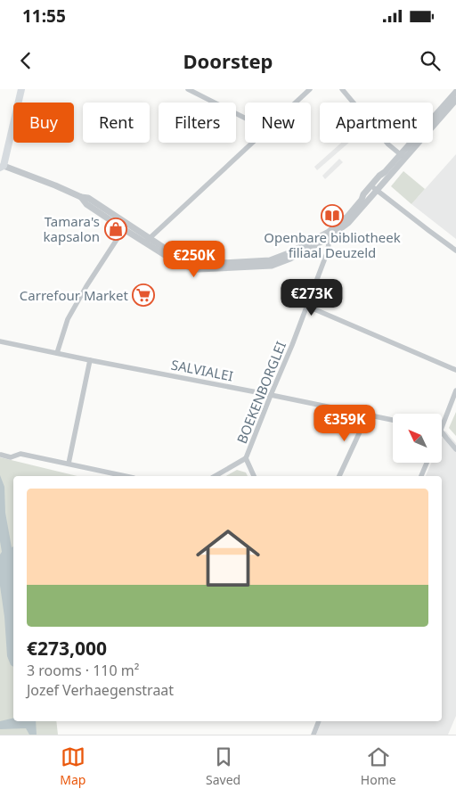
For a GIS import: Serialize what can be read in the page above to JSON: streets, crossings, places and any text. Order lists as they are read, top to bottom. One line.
{"streets":{"street":["SALVIALEI","BOEKENBORGLEI"]},"crossings":[["SALVIALEI","BOEKENBORGLEI"]],"places":{"library":["Openbare bibliotheek filiaal Deuzeld"],"shop":["Tamara's kapsalon"],"supermarket":["Carrefour Market"]},"north":"top left","page":{"status":"11:55","header":"Doorstep","chip":["Buy","Rent","Filters","New","Apartment"],"price":["€250K","€273K","€359K"],"list":[{"name":"€273,000","note":"3 rooms · 110 m² · Jozef Verhaegenstraat"}],"tabs":["Map","Saved","Home"]}}
